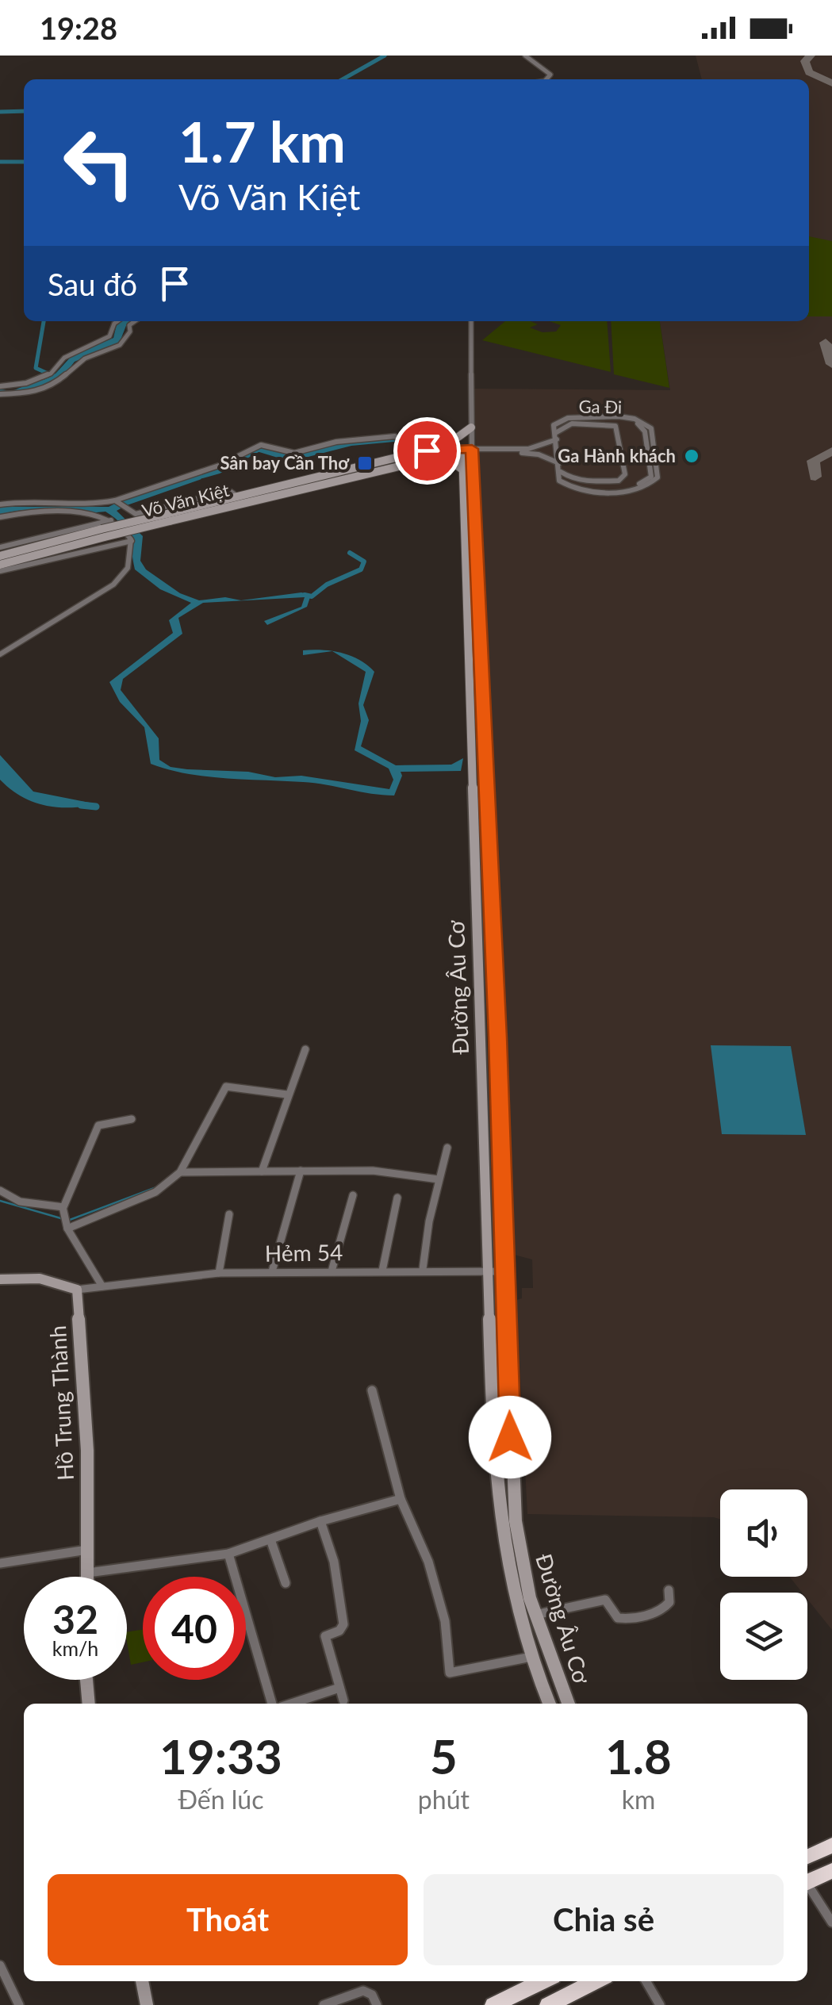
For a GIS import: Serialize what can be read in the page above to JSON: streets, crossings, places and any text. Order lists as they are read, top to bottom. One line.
{"streets":{"street":["Võ Văn Kiệt","Đường Âu Cơ","Hẻm 54","Hồ Trung Thành"]},"crossings":[["Võ Văn Kiệt","Đường Âu Cơ"],["Đường Âu Cơ","Hẻm 54"],["Hẻm 54","Hồ Trung Thành"]],"places":{"other":["Ga Hành khách"],"transit":["Sân bay Cần Thơ"]},"page":{"status":"19:28","turn":["1.7 km","Võ Văn Kiệt"],"then":"Sau đó","speed":"32 km/h","limit":"40","eta":["19:33","Đến lúc","5","phút","1.8","km"],"buttons":["Thoát","Chia sẻ"]}}
